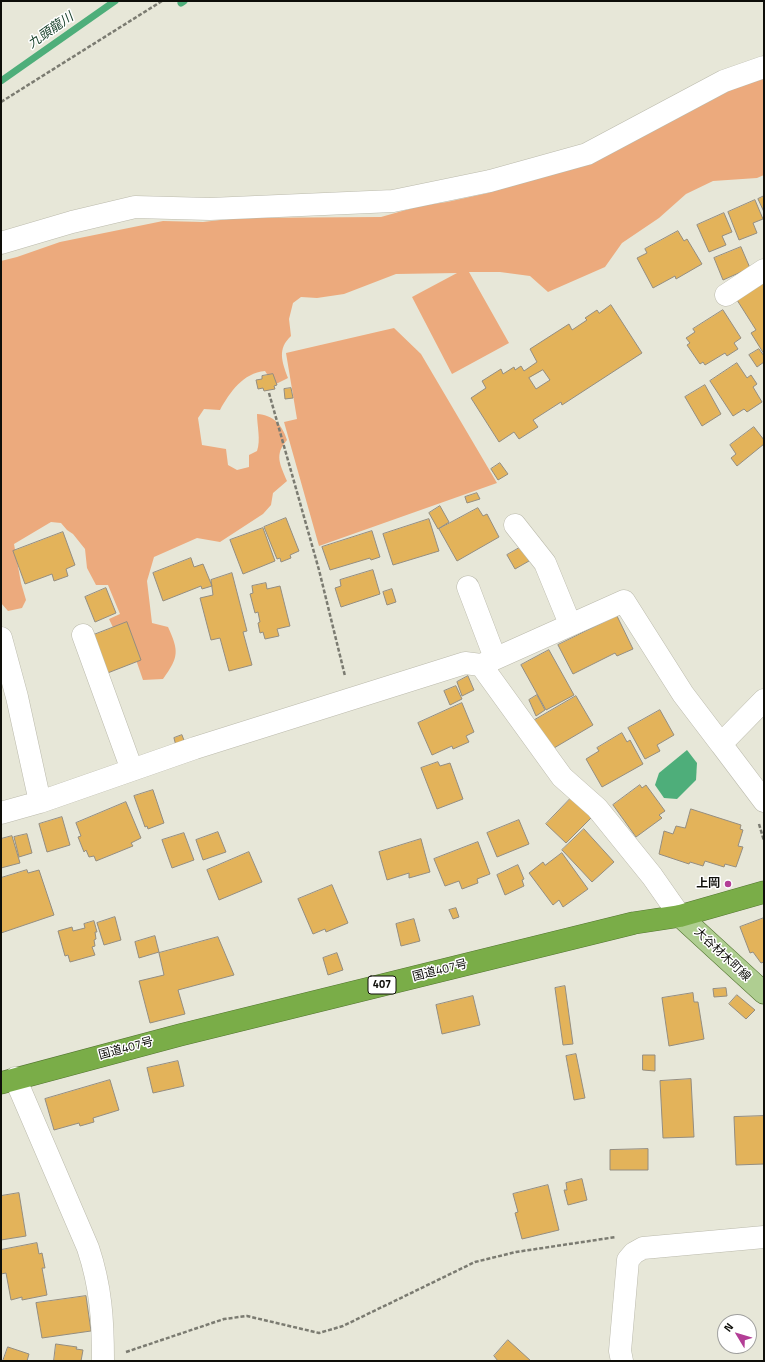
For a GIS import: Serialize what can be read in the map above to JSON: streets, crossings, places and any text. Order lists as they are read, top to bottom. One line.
{"streets":{"highway":["国道407号","407"],"main road":["大谷材木町線"]},"crossings":[["大谷材木町線","国道407号"]],"water":["九頭龍川"],"places":["上岡"],"north":"top left"}
